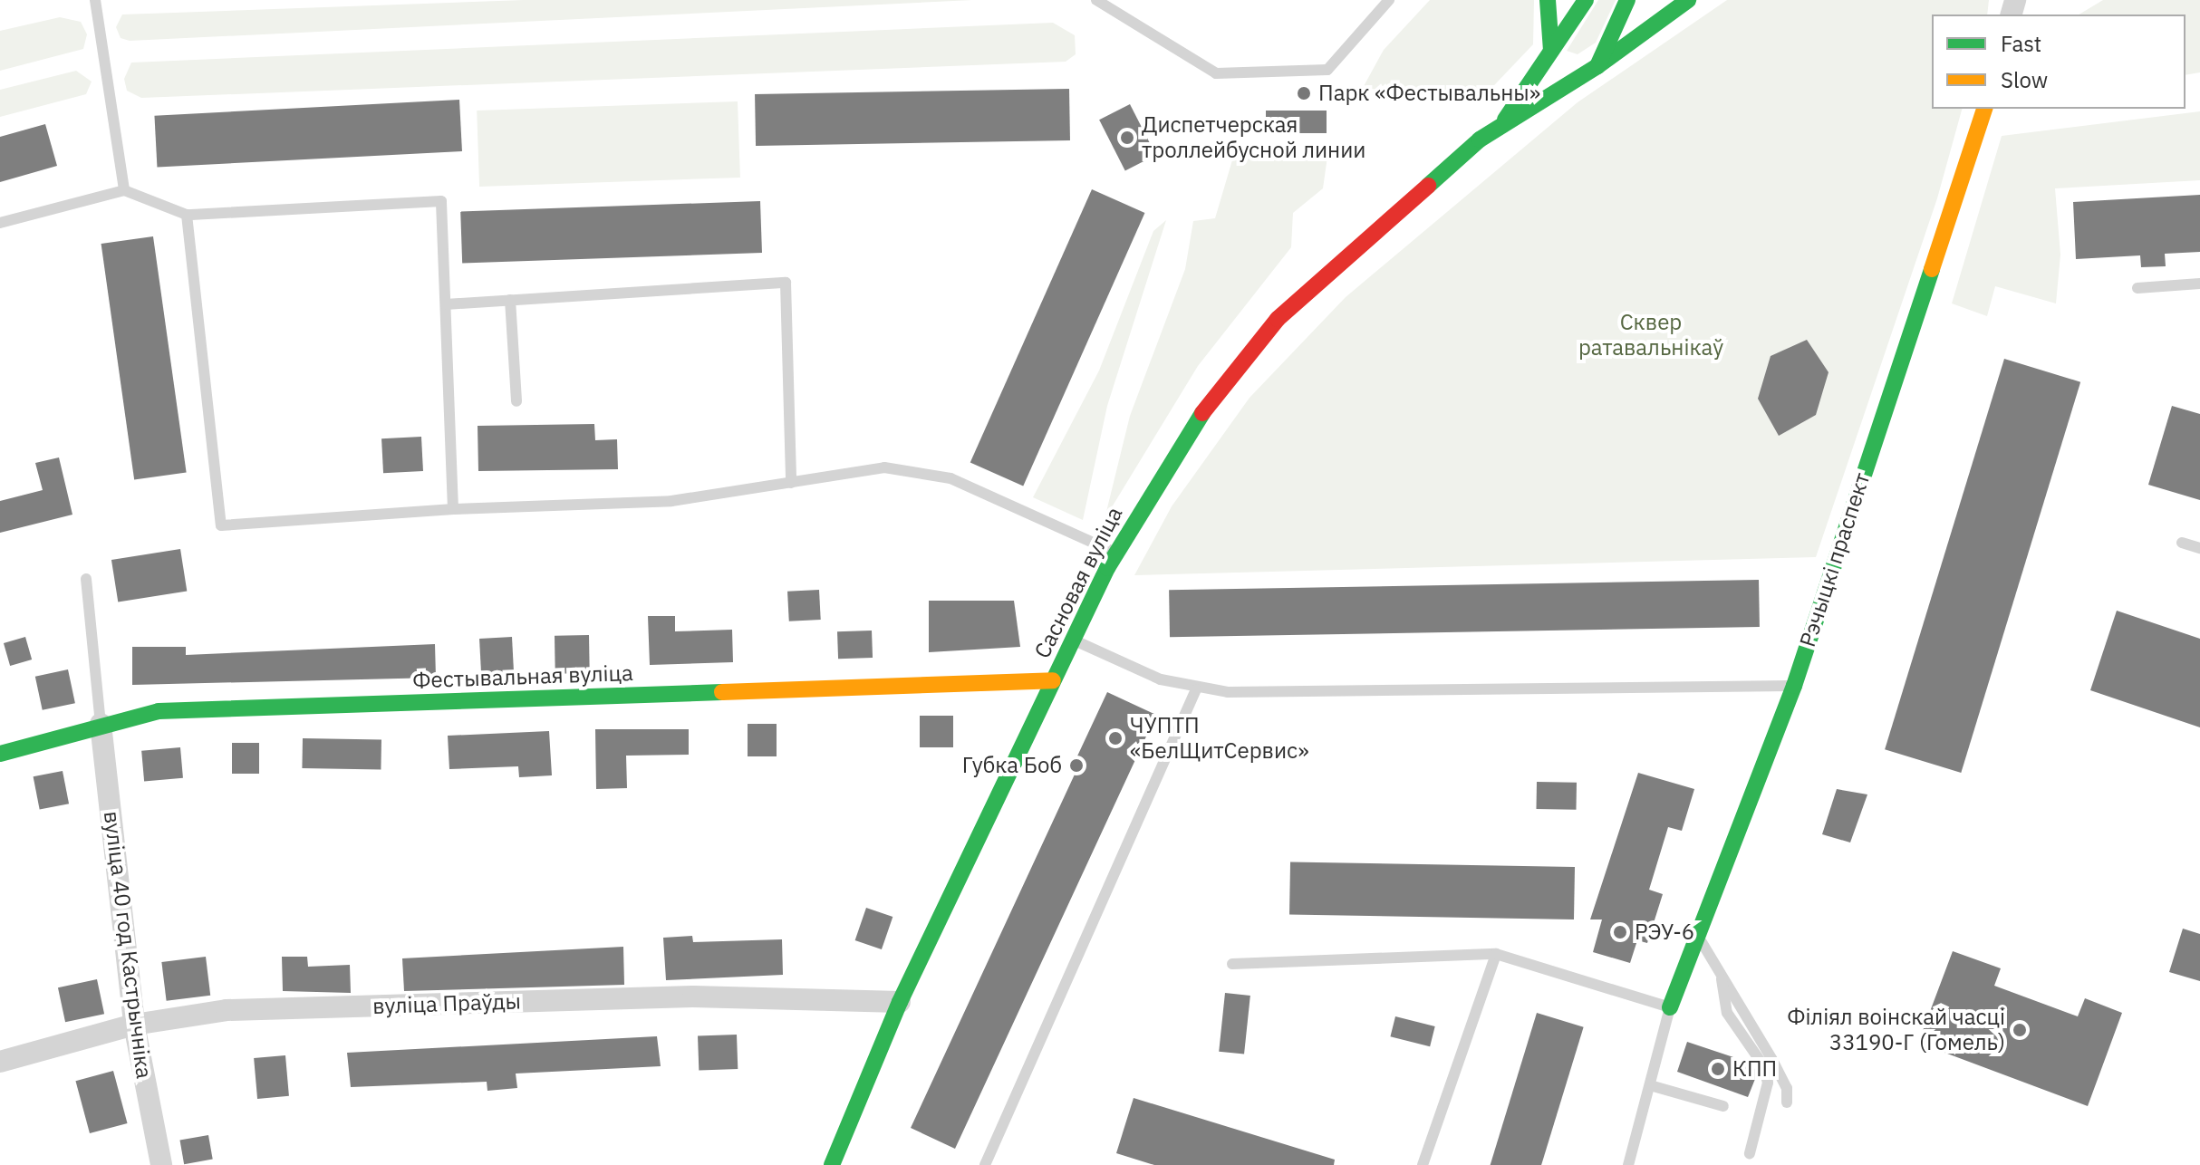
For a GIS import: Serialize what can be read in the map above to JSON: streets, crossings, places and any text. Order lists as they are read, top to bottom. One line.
{"streets":{"street":["Рэчыцкі праспект","Сасновая вуліца","Фестывальная вуліца","вуліца 40 год Кастрычніка","вуліца Праўды"]},"crossings":[["Сасновая вуліца","Фестывальная вуліца"],["Сасновая вуліца","вуліца Праўды"],["Фестывальная вуліца","вуліца 40 год Кастрычніка"],["вуліца 40 год Кастрычніка","вуліца Праўды"]],"parks":["Сквер ратавальнікаў"],"places":["Парк «Фестывальны»","Диспетчерская троллейбусной линии","ЧУПТП «БелЩитСервис»","Губка Боб","РЭУ-6","Філіял воінскай часці 33190-Г (Гомель)","КПП"],"legend":["Fast","Slow"]}
